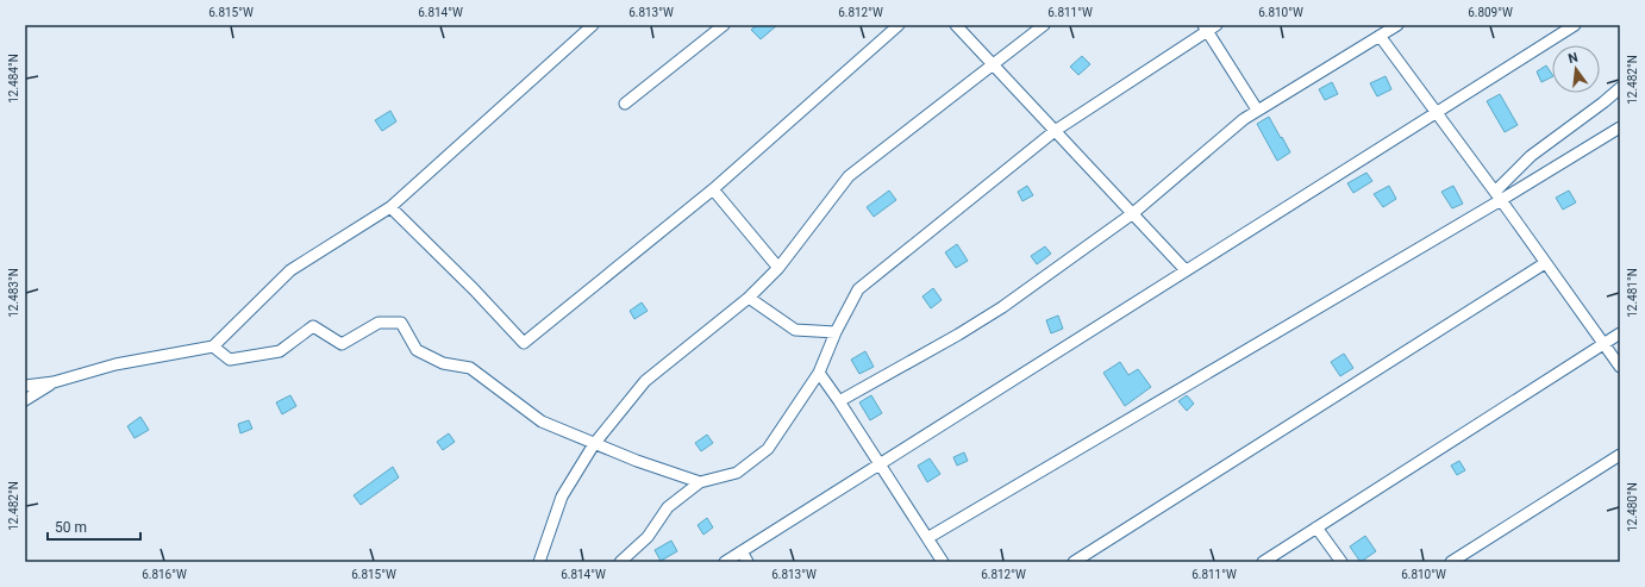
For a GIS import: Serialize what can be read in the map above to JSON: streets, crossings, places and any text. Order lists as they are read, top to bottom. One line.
{"scale_bar":"50 m","north":"top","coordinates":["6.815°W","6.814°W","6.813°W","6.812°W","6.811°W","6.810°W","6.809°W","12.484°N","12.482°N","12.483°N","12.481°N","12.480°N","6.816°W"]}
